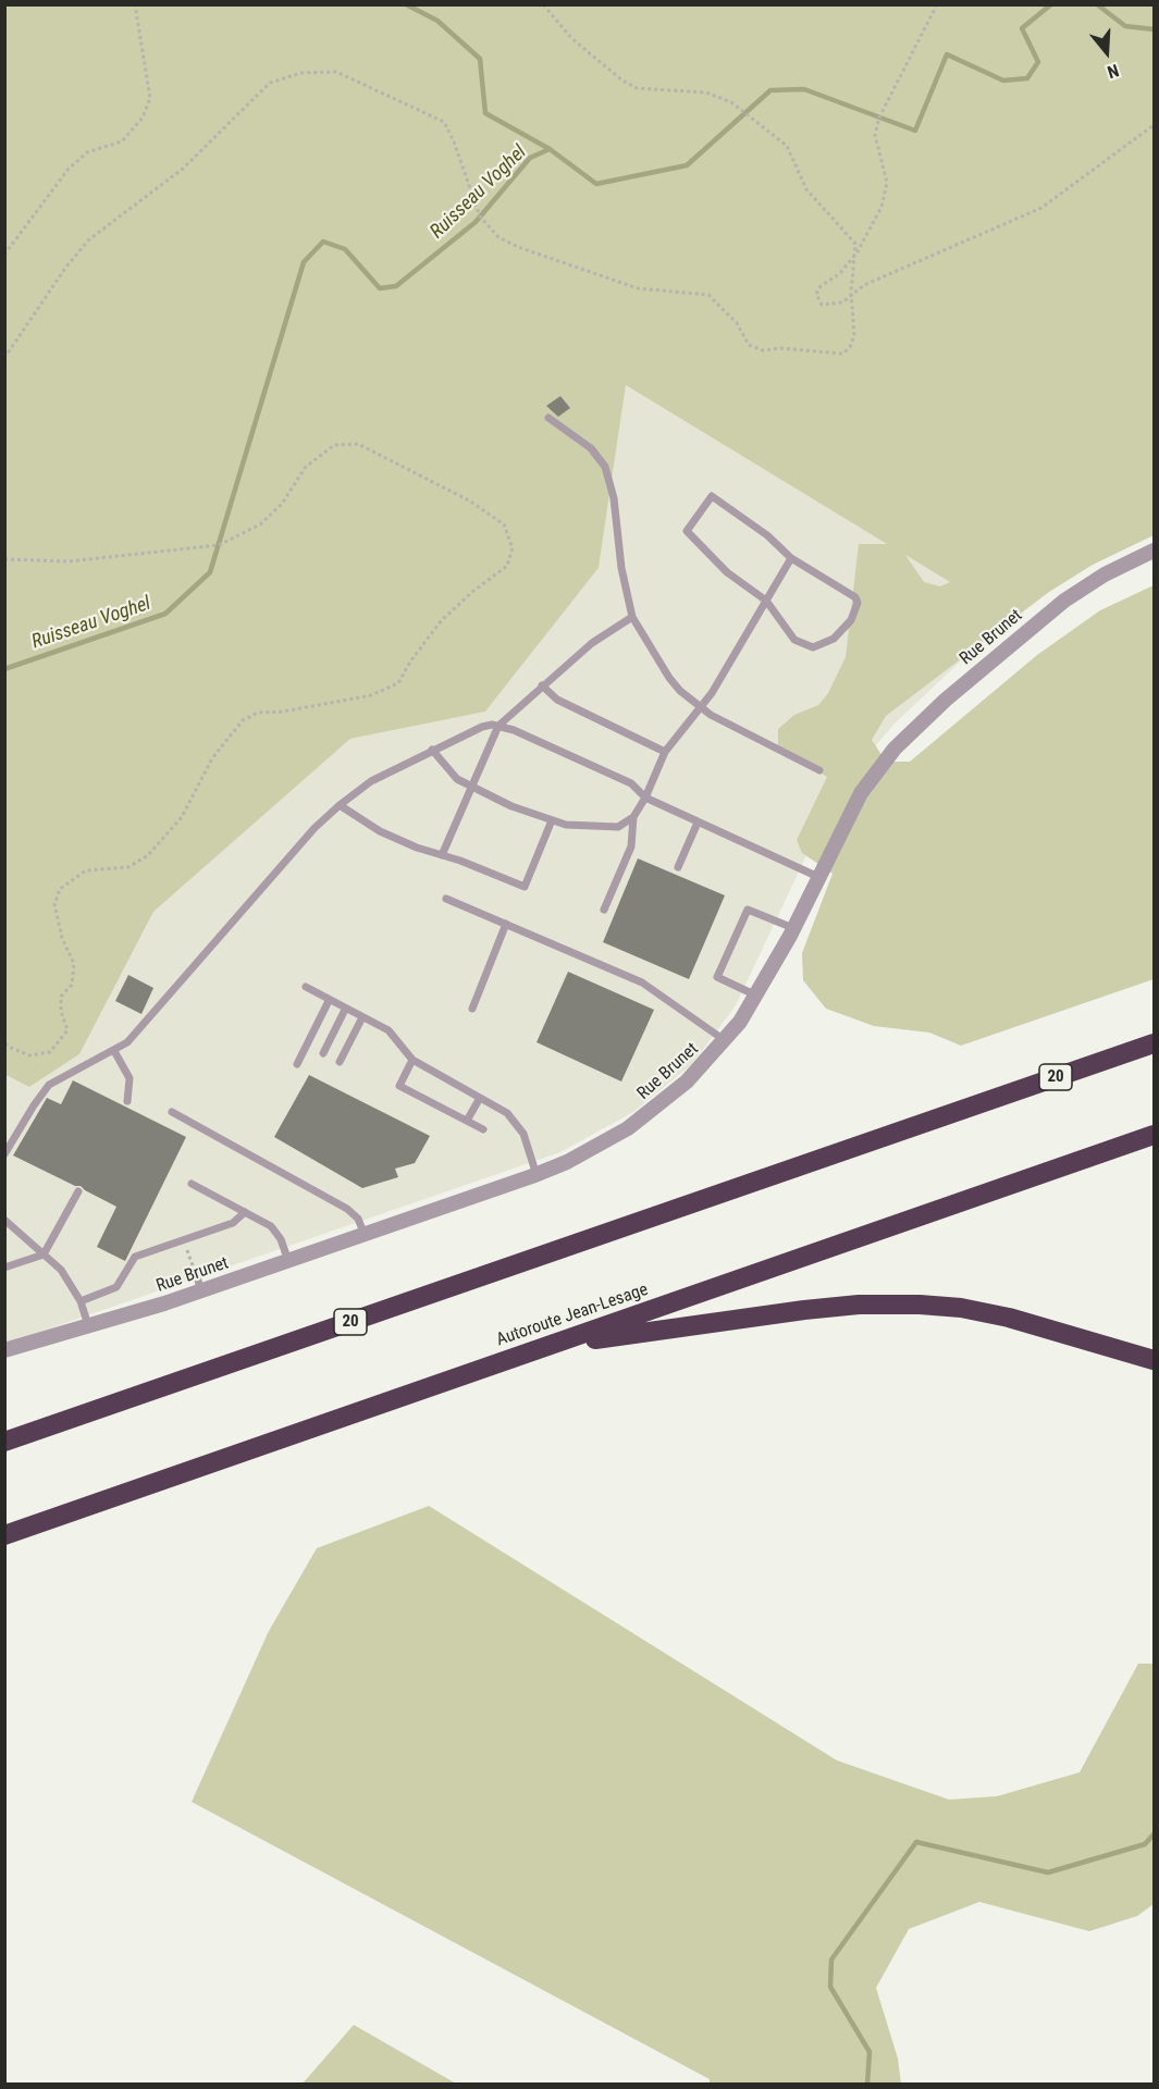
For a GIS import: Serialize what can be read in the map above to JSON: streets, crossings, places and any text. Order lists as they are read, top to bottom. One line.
{"streets":{"highway":["20","Autoroute Jean-Lesage"],"street":["Rue Brunet"]},"water":["Ruisseau Voghel"],"north":"bottom"}
